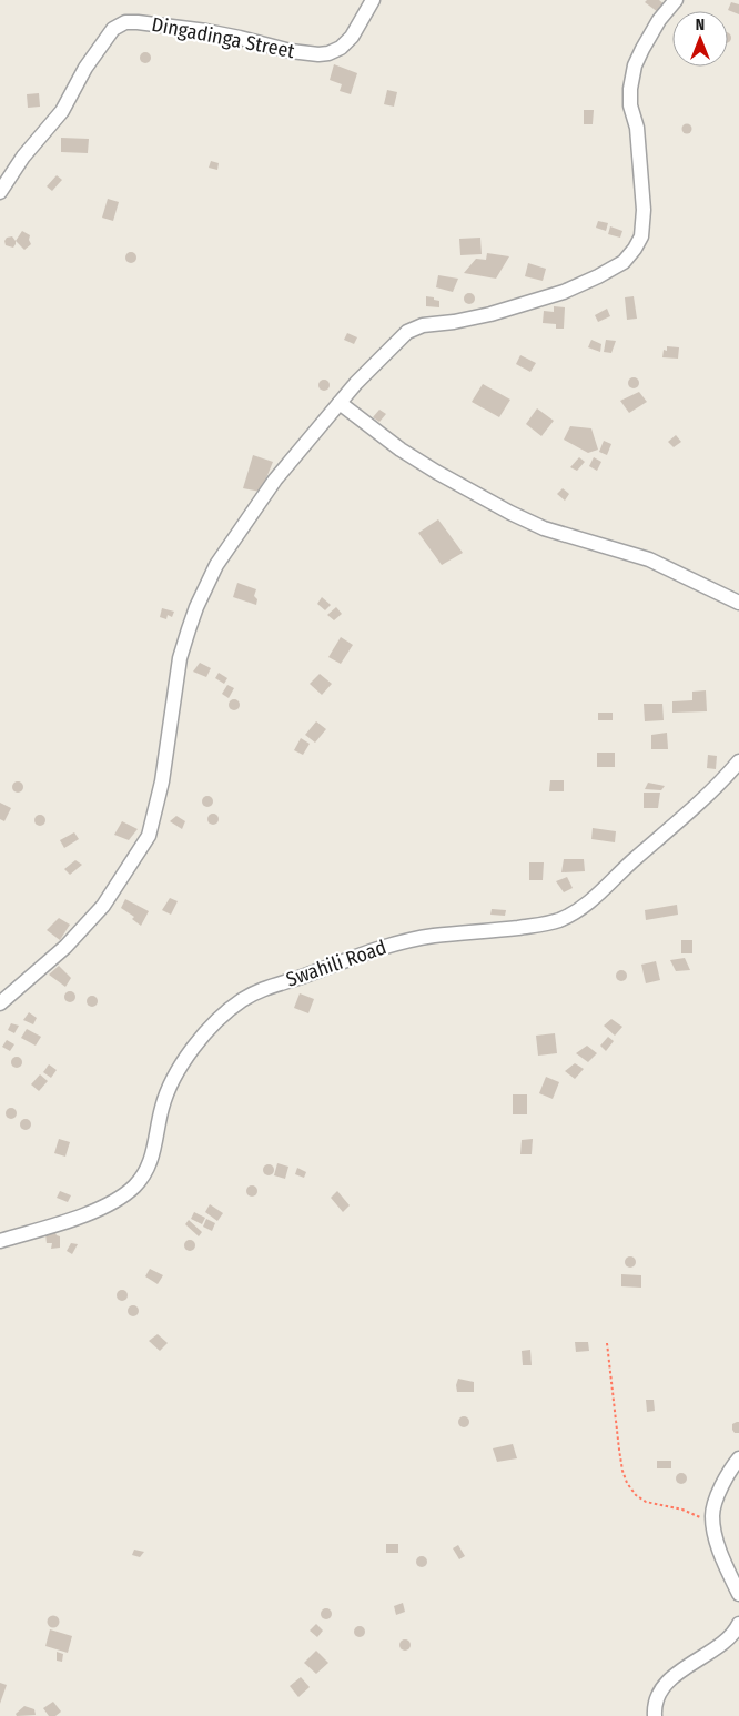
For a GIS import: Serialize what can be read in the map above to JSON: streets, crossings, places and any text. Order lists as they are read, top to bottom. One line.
{"streets":{"street":["Dingadinga Street","Swahili Road"]},"north":"top"}
